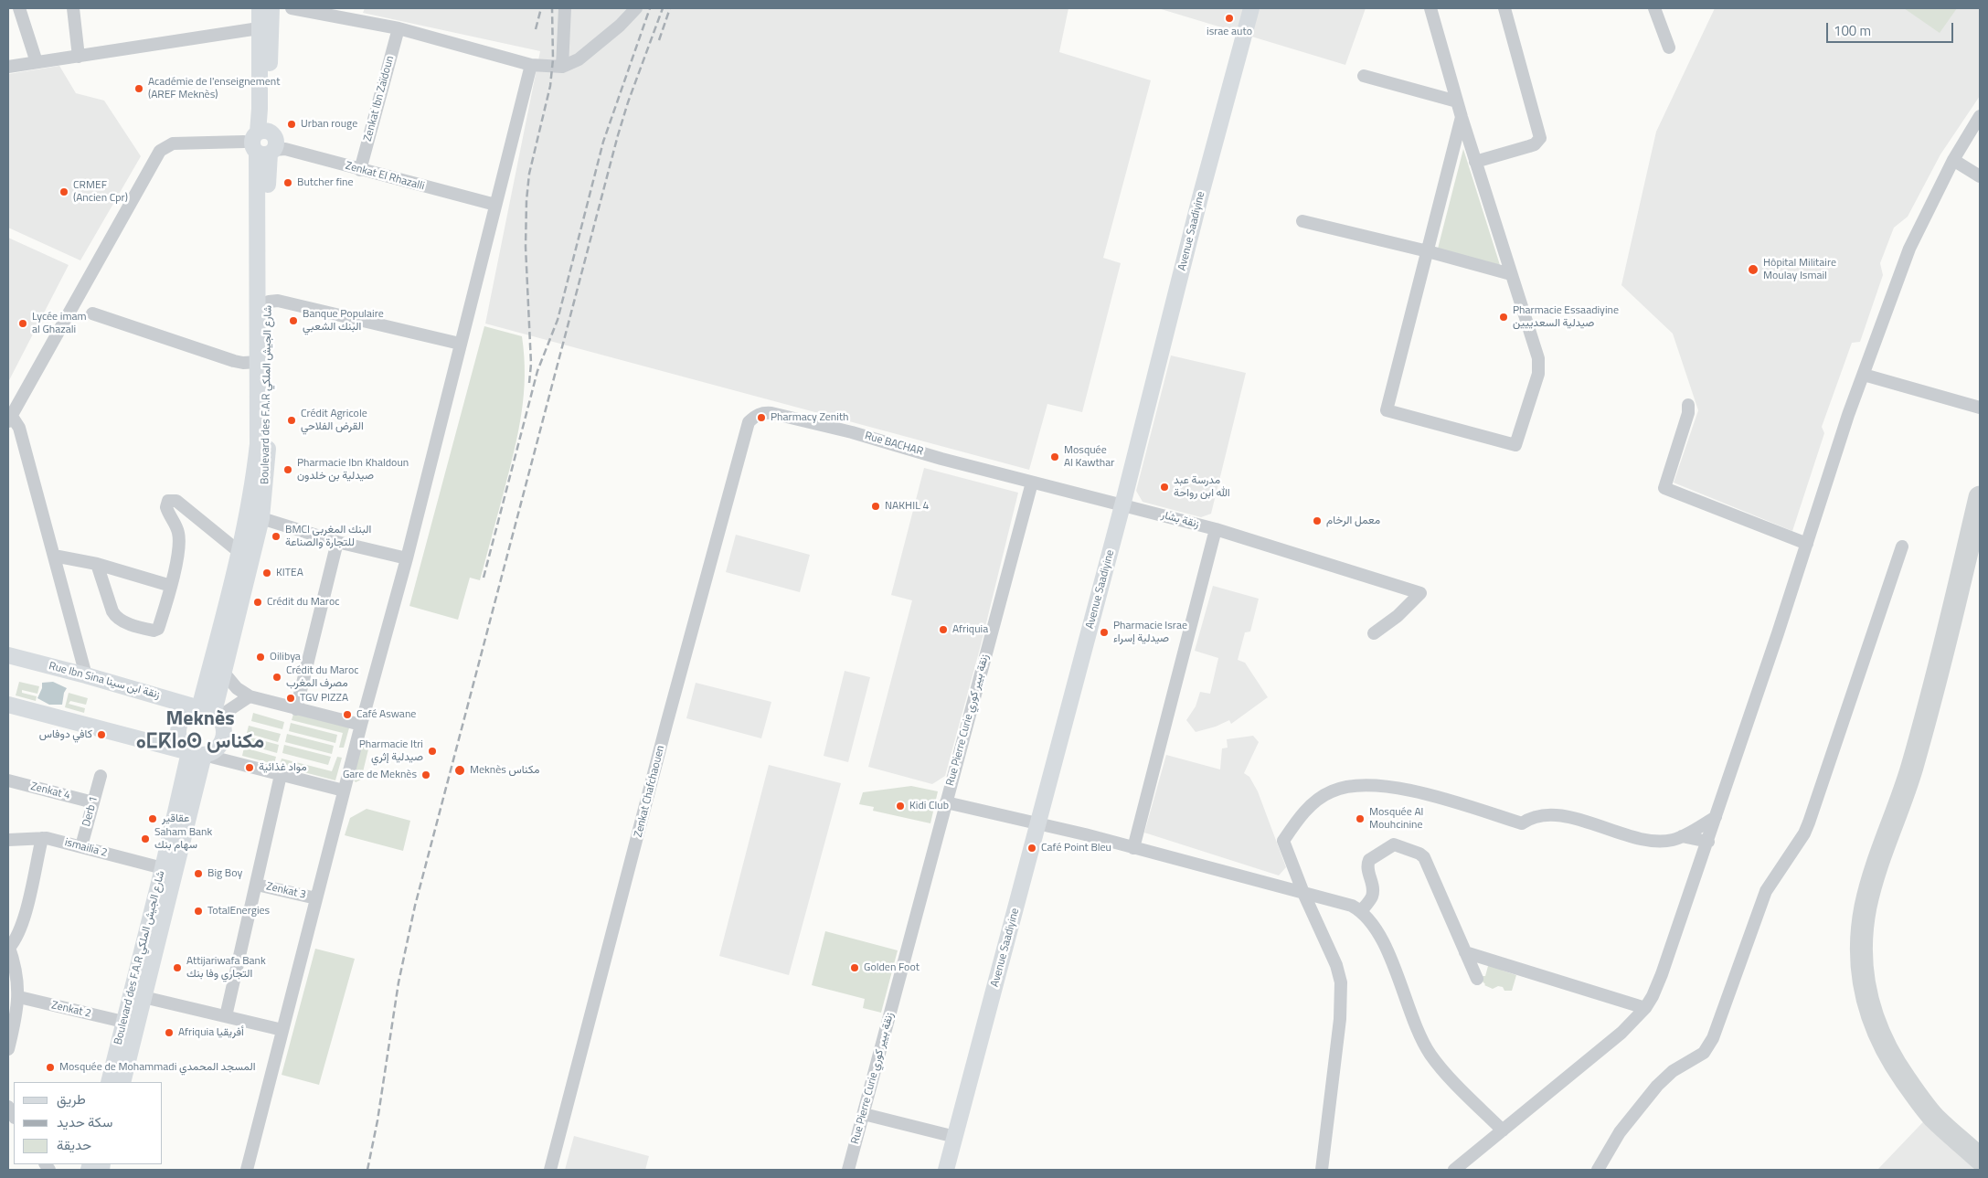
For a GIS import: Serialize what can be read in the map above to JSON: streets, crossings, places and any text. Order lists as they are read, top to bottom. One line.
{"streets":{"main road":["Avenue Saadiyine","Boulevard des F.A.R شارع الجيش الملكي","Rue Ibn Sina زنقة ابن سينا"],"street":["Zenkat Ibn Zaïdoun","Zenkat El Rhazalli","Rue BACHAR","زنقة بشار","Rue Pierre Curie زنقة بيير كوري","Zenkat 4","Zenkat Chafchaouen","Derb 1","ismailia 2","Zenkat 3","Zenkat 2"]},"crossings":[["Zenkat Ibn Zaïdoun","Zenkat El Rhazalli"],["Zenkat El Rhazalli","Boulevard des F.A.R شارع الجيش الملكي"],["Avenue Saadiyine","زنقة بشار"],["Boulevard des F.A.R شارع الجيش الملكي","Rue Ibn Sina زنقة ابن سينا"],["Boulevard des F.A.R شارع الجيش الملكي","ismailia 2"],["Boulevard des F.A.R شارع الجيش الملكي","Zenkat 2"],["Rue BACHAR","زنقة بشار"],["Rue BACHAR","Rue Pierre Curie زنقة بيير كوري"],["Rue BACHAR","Zenkat Chafchaouen"],["زنقة بشار","Rue Pierre Curie زنقة بيير كوري"],["Zenkat 4","Derb 1"],["Derb 1","ismailia 2"]],"districts":["Meknès ⴰⵎⴽⵏⴰⵙ مكناس"],"places":["israe auto","Académie de l'enseignement (AREF Meknès)","Urban rouge","Butcher fine","CRMEF (Ancien Cpr)","Hôpital Militaire Moulay Ismail","Pharmacie Essaadiyine صيدلية السعدييين","Banque Populaire البنك الشعبي","Lycée imam al Ghazali","Pharmacy Zenith","Crédit Agricole القرض الفلاحي","Mosquée Al Kawthar","Pharmacie Ibn Khaldoun صيدلية بن خلدون","مدرسة عبد الله ابن رواحة","NAKHIL 4","معمل الرخام","BMCI البنك المغربي للتجارة والصناعة","KITEA","Crédit du Maroc","Afriquia","Pharmacie Israe صيدلية إسراء","Oilibya","Crédit du Maroc مصرف المغرب","TGV PIZZA","Café Aswane","كافي دوفاس","Pharmacie Itri صيدلية إثري","مواد غذائية","Meknès مكناس","Gare de Meknès","Kidi Club","عقاقير","Mosquée Al Mouhcinine","Saham Bank سهام بنك","Café Point Bleu","Big Boy","TotalEnergies","Attijariwafa Bank التجاري وفا بنك","Golden Foot","Afriquia أفريقيا","Mosquée de Mohammadi المسجد المحمدي"],"legend":["طريق","سكة حديد","حديقة"],"scale_bar":"100 m"}
